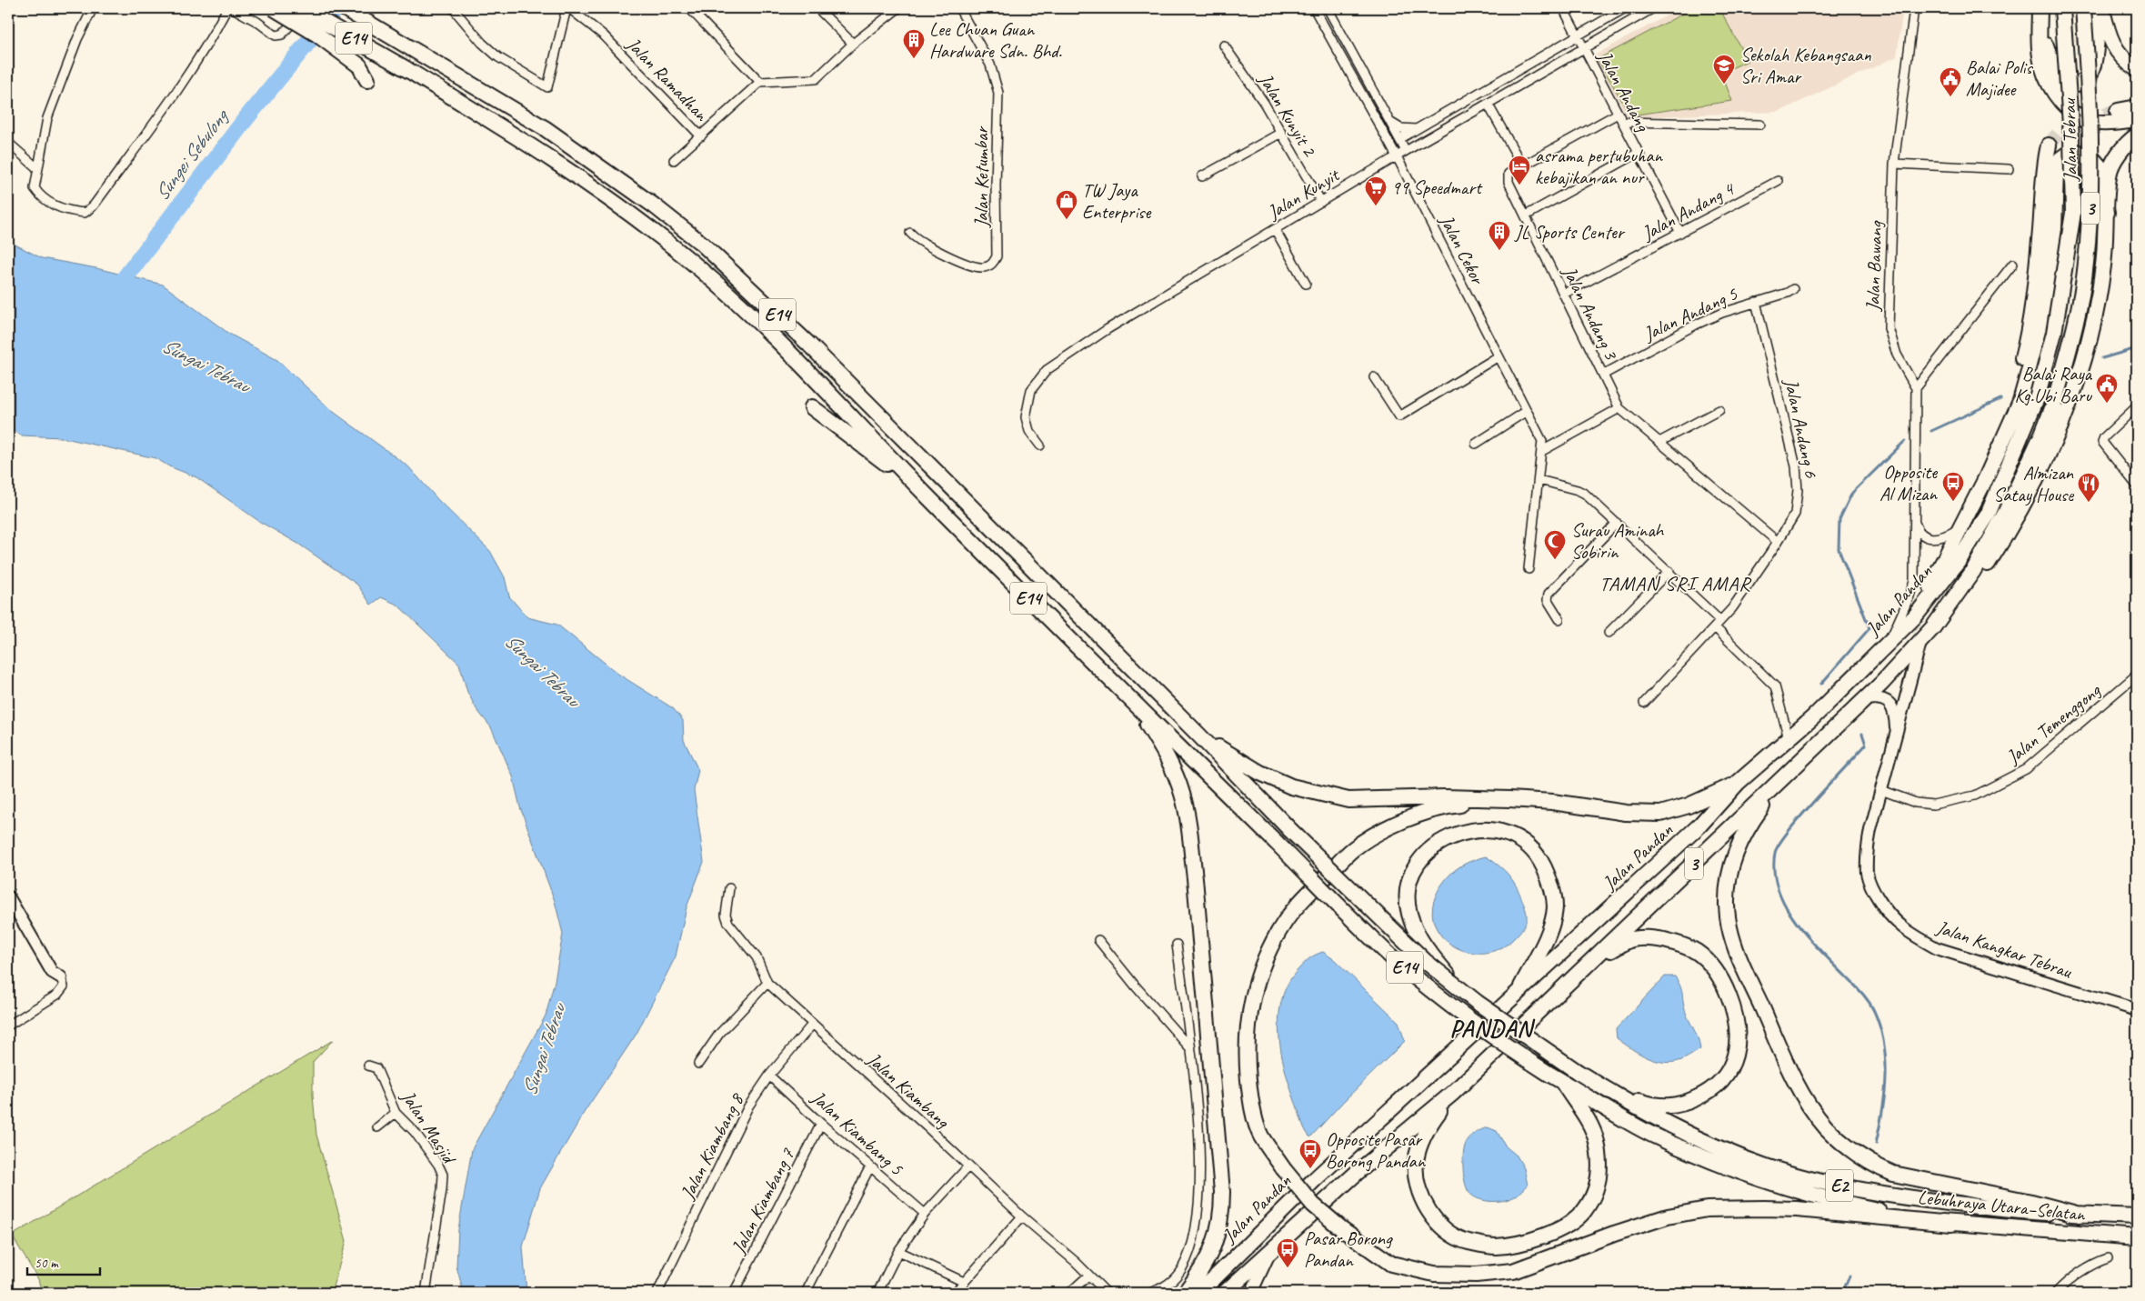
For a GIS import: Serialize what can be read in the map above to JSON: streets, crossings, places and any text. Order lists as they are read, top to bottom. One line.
{"streets":{"highway":["E14","Jalan Tebrau","3","Jalan Pandan","E2","Lebuhraya Utara–Selatan"],"street":["Jalan Ramadhan","Jalan Andang","Jalan Kunyit 2","Jalan Ketumbar","Jalan Kunyit","Jalan Andang 4","Jalan Cekor","Jalan Bawang","Jalan Andang 3","Jalan Andang 5","Jalan Andang 6","Jalan Temenggong","Jalan Kangkar Tebrau","Jalan Kiambang","Jalan Masjid","Jalan Kiambang 5","Jalan Kiambang 8","Jalan Kiambang 7"]},"crossings":[["E14","Lebuhraya Utara–Selatan"],["Jalan Andang","Jalan Kunyit"],["Jalan Andang","Jalan Andang 4"],["Jalan Andang","Jalan Andang 3"],["Jalan Kunyit 2","Jalan Kunyit"],["Jalan Tebrau","Jalan Pandan"],["Jalan Kunyit","Jalan Cekor"],["Jalan Andang 4","Jalan Andang 3"],["Jalan Bawang","Jalan Pandan"],["Jalan Andang 3","Jalan Andang 5"],["Jalan Andang 3","Jalan Andang 6"],["Jalan Andang 5","Jalan Andang 6"],["Jalan Pandan","Jalan Kangkar Tebrau"],["Jalan Temenggong","Jalan Kangkar Tebrau"],["Jalan Kiambang","Jalan Kiambang 8"],["Jalan Kiambang 5","Jalan Kiambang 8"],["Jalan Kiambang 5","Jalan Kiambang 7"]],"districts":["TAMAN SRI AMAR","PANDAN"],"water":["Sungei Sebulong","Sungai Tebrau"],"places":{"building":["Lee Chuan Guan Hardware Sdn. Bhd.","JL Sports Center"],"school or university":["Sekolah Kebangsaan Sri Amar"],"public building":["Balai Polis Majidee","Balai Raya Kg.Ubi Baru"],"hotel":["asrama pertubuhan kebajikan an nur"],"supermarket":["99 Speedmart"],"shop":["TW Jaya Enterprise"],"bus stop":["Opposite Al Mizan","Opposite Pasar Borong Pandan","Pasar Borong Pandan"],"restaurant":["Almizan Satay House"],"mosque":["Surau Aminah Sobirin"]},"scale_bar":"50 m"}
